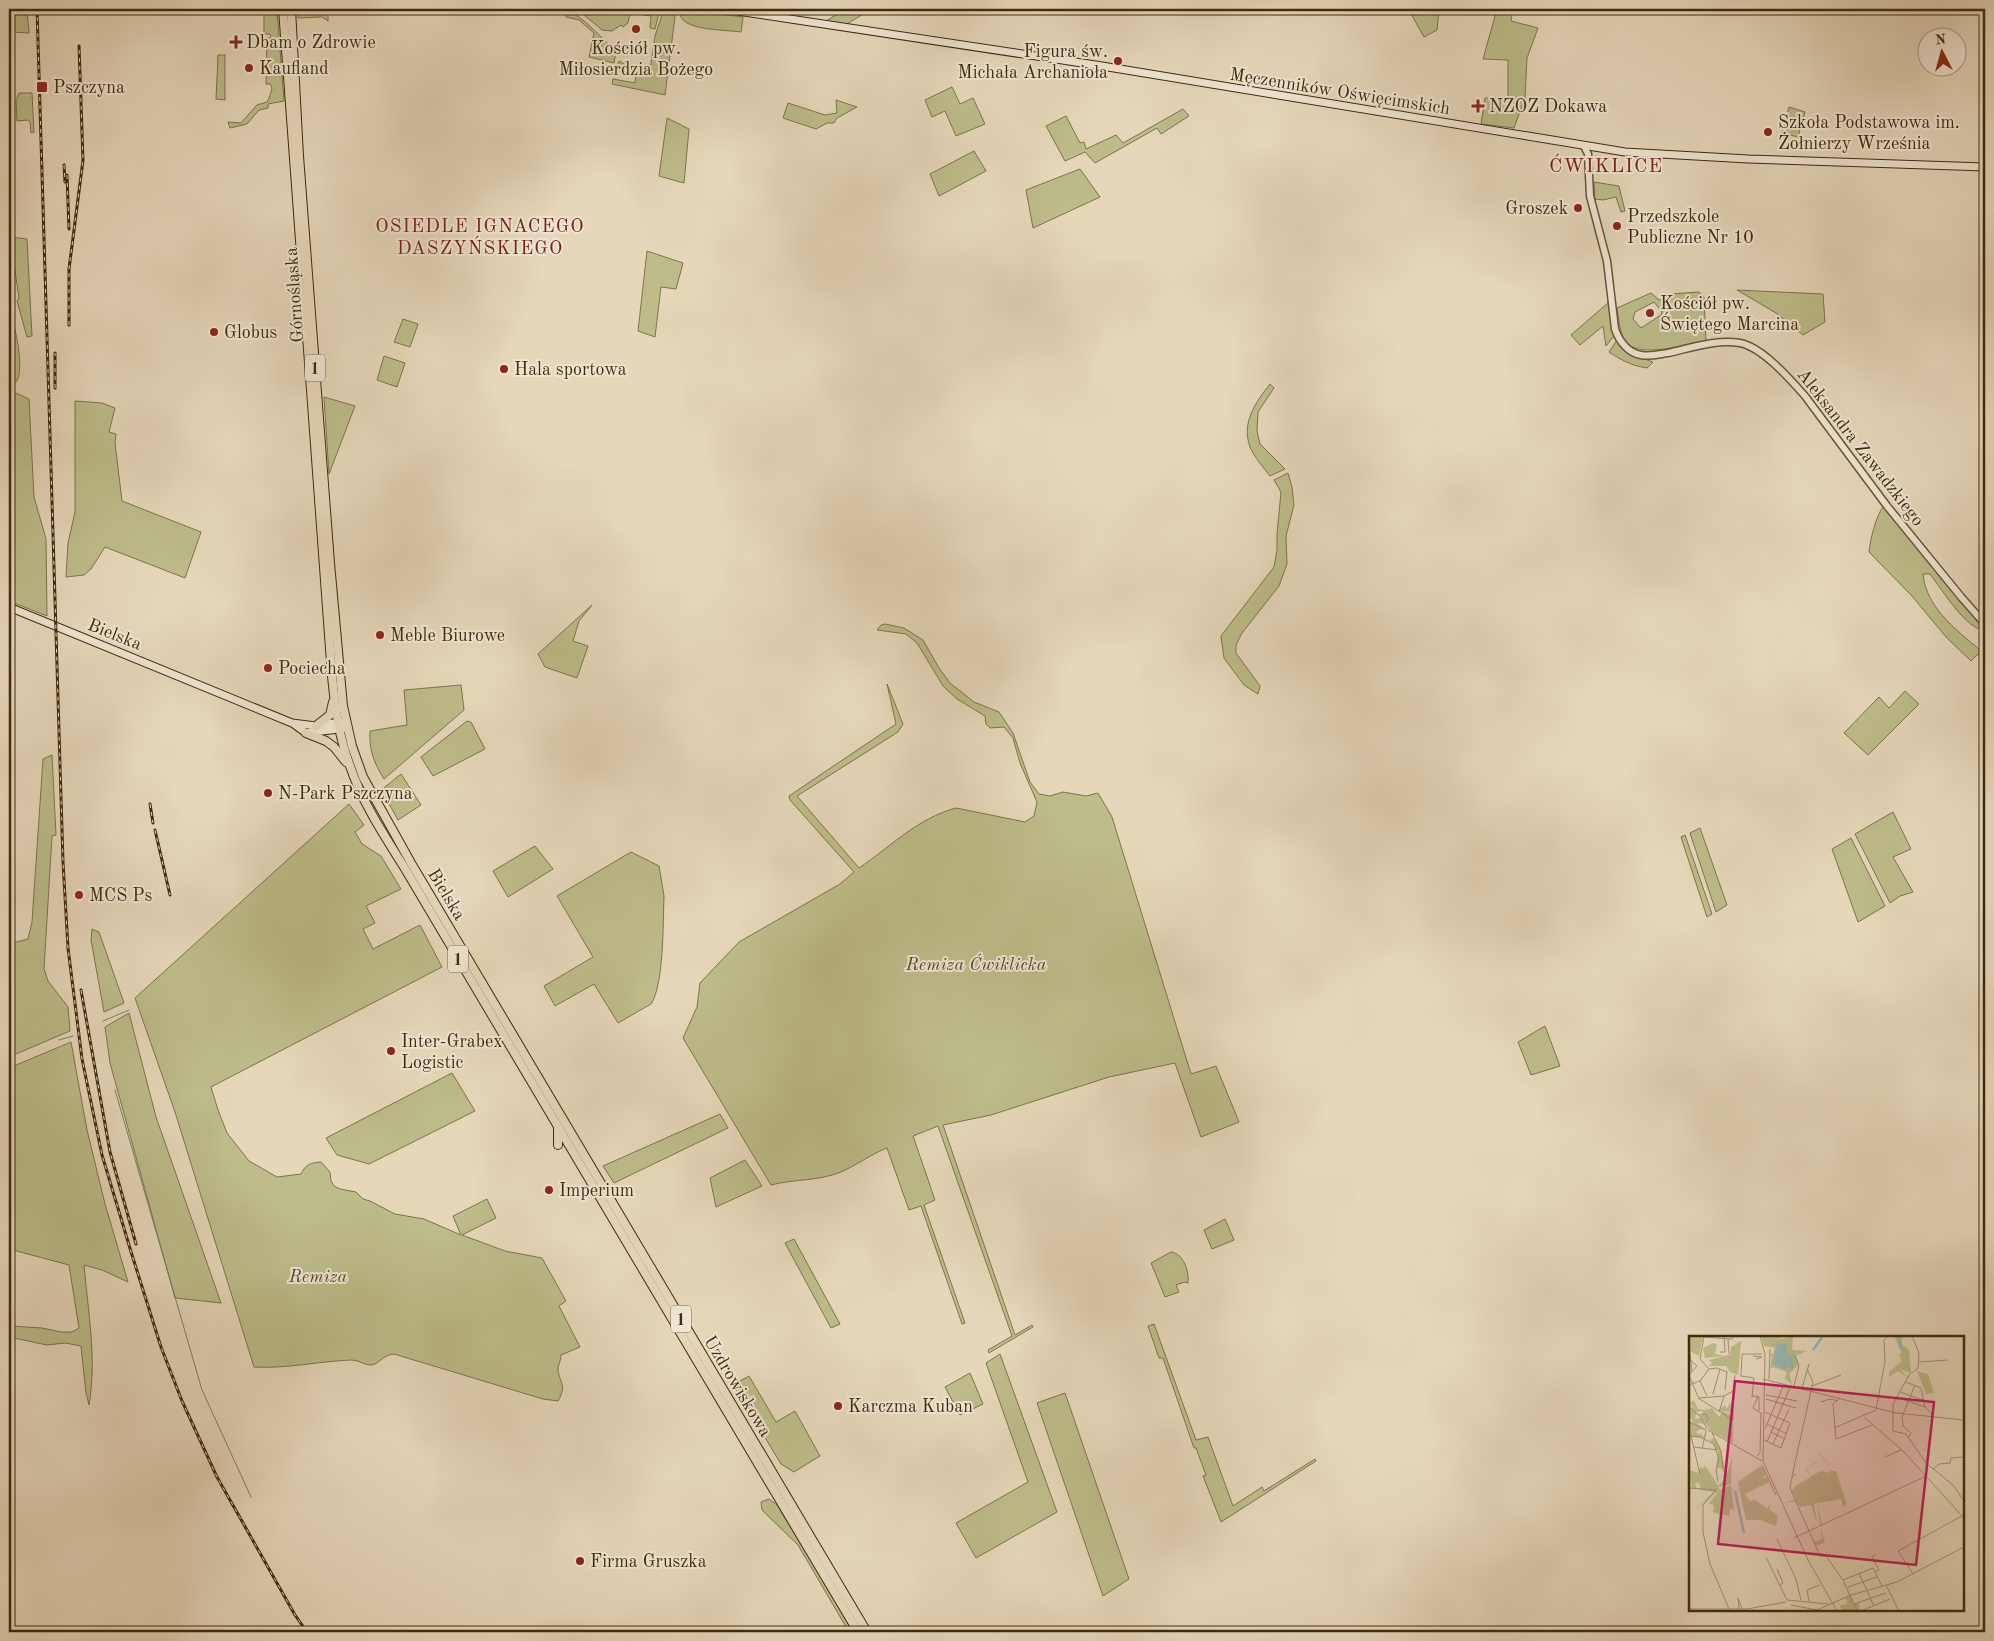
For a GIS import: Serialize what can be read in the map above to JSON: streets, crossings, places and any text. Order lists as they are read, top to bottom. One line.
{"streets":{"main road":["Męczenników Oświęcimskich","Górnośląska","1","Bielska","Uzdrowiskowa"],"street":["Aleksandra Zawadzkiego"]},"crossings":[["Męczenników Oświęcimskich","Aleksandra Zawadzkiego"],["Górnośląska","Bielska"],["Bielska","Uzdrowiskowa"]],"districts":["ĆWIKLICE","OSIEDLE IGNACEGO DASZYŃSKIEGO"],"parks":["Remiza Ćwiklicka","Remiza"],"places":{"other":["Kościół pw. Miłosierdzia Bożego","Figura św. Michała Archanioła","Kaufland","Szkoła Podstawowa im. Żołnierzy Września","Groszek","Przedszkole Publiczne Nr 10","Kościół pw. Świętego Marcina","Globus","Hala sportowa","Meble Biurowe","Pociecha","N-Park Pszczyna","MCS Ps","Inter-Grabex Logistic","Imperium","Karczma Kuban","Firma Gruszka"],"health":["Dbam o Zdrowie","NZOZ Dokawa"],"transit":["Pszczyna"]},"north":"top"}
